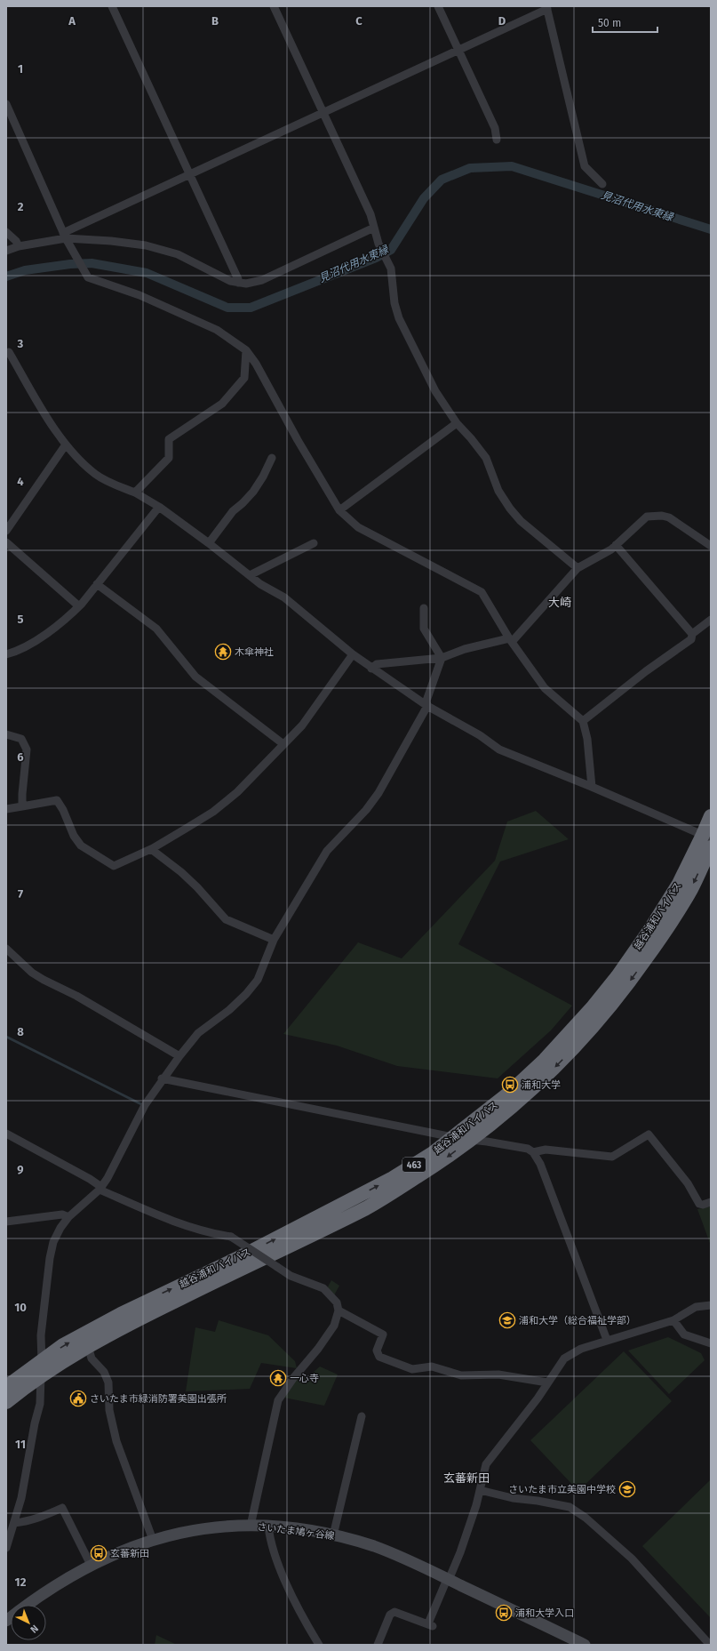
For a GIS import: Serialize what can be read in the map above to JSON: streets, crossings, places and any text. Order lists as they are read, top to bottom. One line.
{"streets":{"highway":["越谷浦和バイパス","463"],"main road":["さいたま鳩ヶ谷線"]},"districts":["大崎","玄蕃新田"],"water":["見沼代用水東縁"],"places":{"temple":["木傘神社","一心寺"],"bus stop":["浦和大学","玄蕃新田","浦和大学入口"],"school or university":["浦和大学（総合福祉学部）","さいたま市立美園中学校"],"public building":["さいたま市緑消防署美園出張所"]},"scale_bar":"50 m","north":"bottom right","grid":{"columns":["A","B","C","D"],"rows":["1","2","3","4","5","6","7","8","9","10","11","12"]}}
